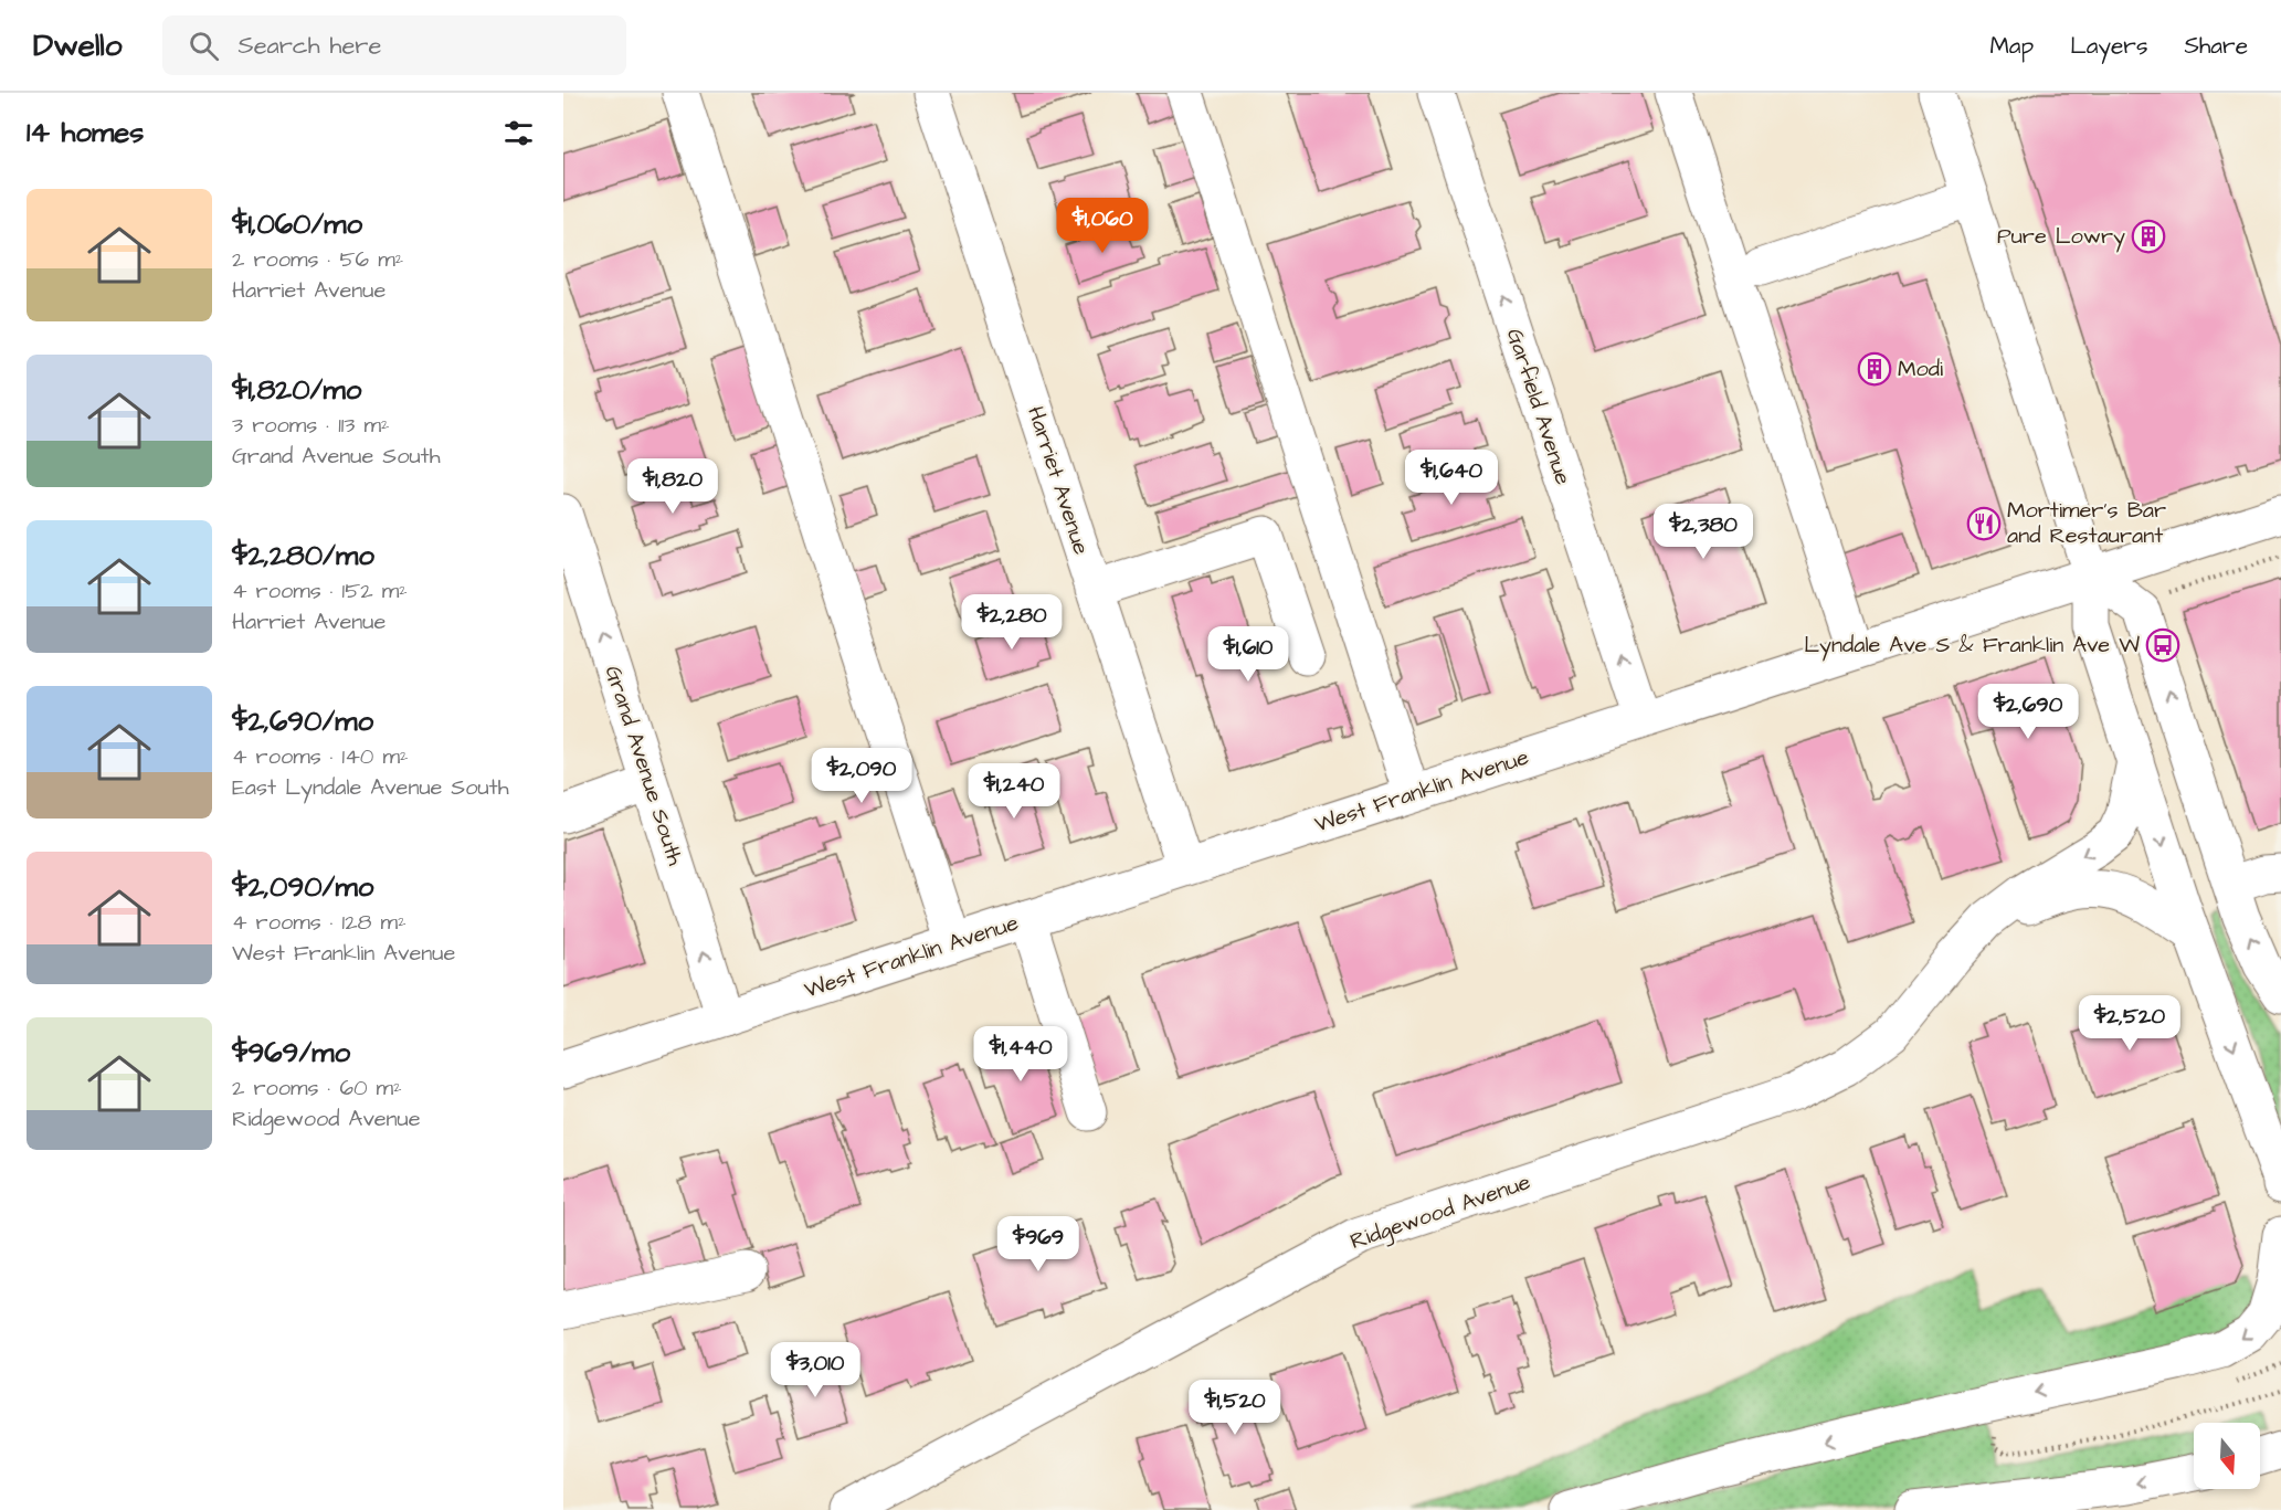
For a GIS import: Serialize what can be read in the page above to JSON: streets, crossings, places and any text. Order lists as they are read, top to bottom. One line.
{"streets":{"main road":["Garfield Avenue","Harriet Avenue","Grand Avenue South","West Franklin Avenue","Ridgewood Avenue"]},"crossings":[["Garfield Avenue","West Franklin Avenue"],["Harriet Avenue","West Franklin Avenue"],["Grand Avenue South","West Franklin Avenue"]],"places":{"building":["Pure Lowry","Modi"],"restaurant":["Mortimer's Bar and Restaurant"],"bus stop":["Lyndale Ave S & Franklin Ave W"]},"north":"bottom","page":{"header":"Dwello","search":"Search here","nav":["Map","Layers","Share"],"heading":"14 homes","list":[{"name":"$1,060/mo","note":"2 rooms · 56 m² · Harriet Avenue"},{"name":"$1,820/mo","note":"3 rooms · 113 m² · Grand Avenue South"},{"name":"$2,280/mo","note":"4 rooms · 152 m² · Harriet Avenue"},{"name":"$2,690/mo","note":"4 rooms · 140 m² · East Lyndale Avenue South"},{"name":"$2,090/mo","note":"4 rooms · 128 m² · West Franklin Avenue"},{"name":"$969/mo","note":"2 rooms · 60 m² · Ridgewood Avenue"}],"price":["$1,060","$1,640","$1,820","$2,380","$2,280","$1,610","$2,690","$2,090","$1,240","$2,520","$1,440","$969","$3,010","$1,520"]}}
